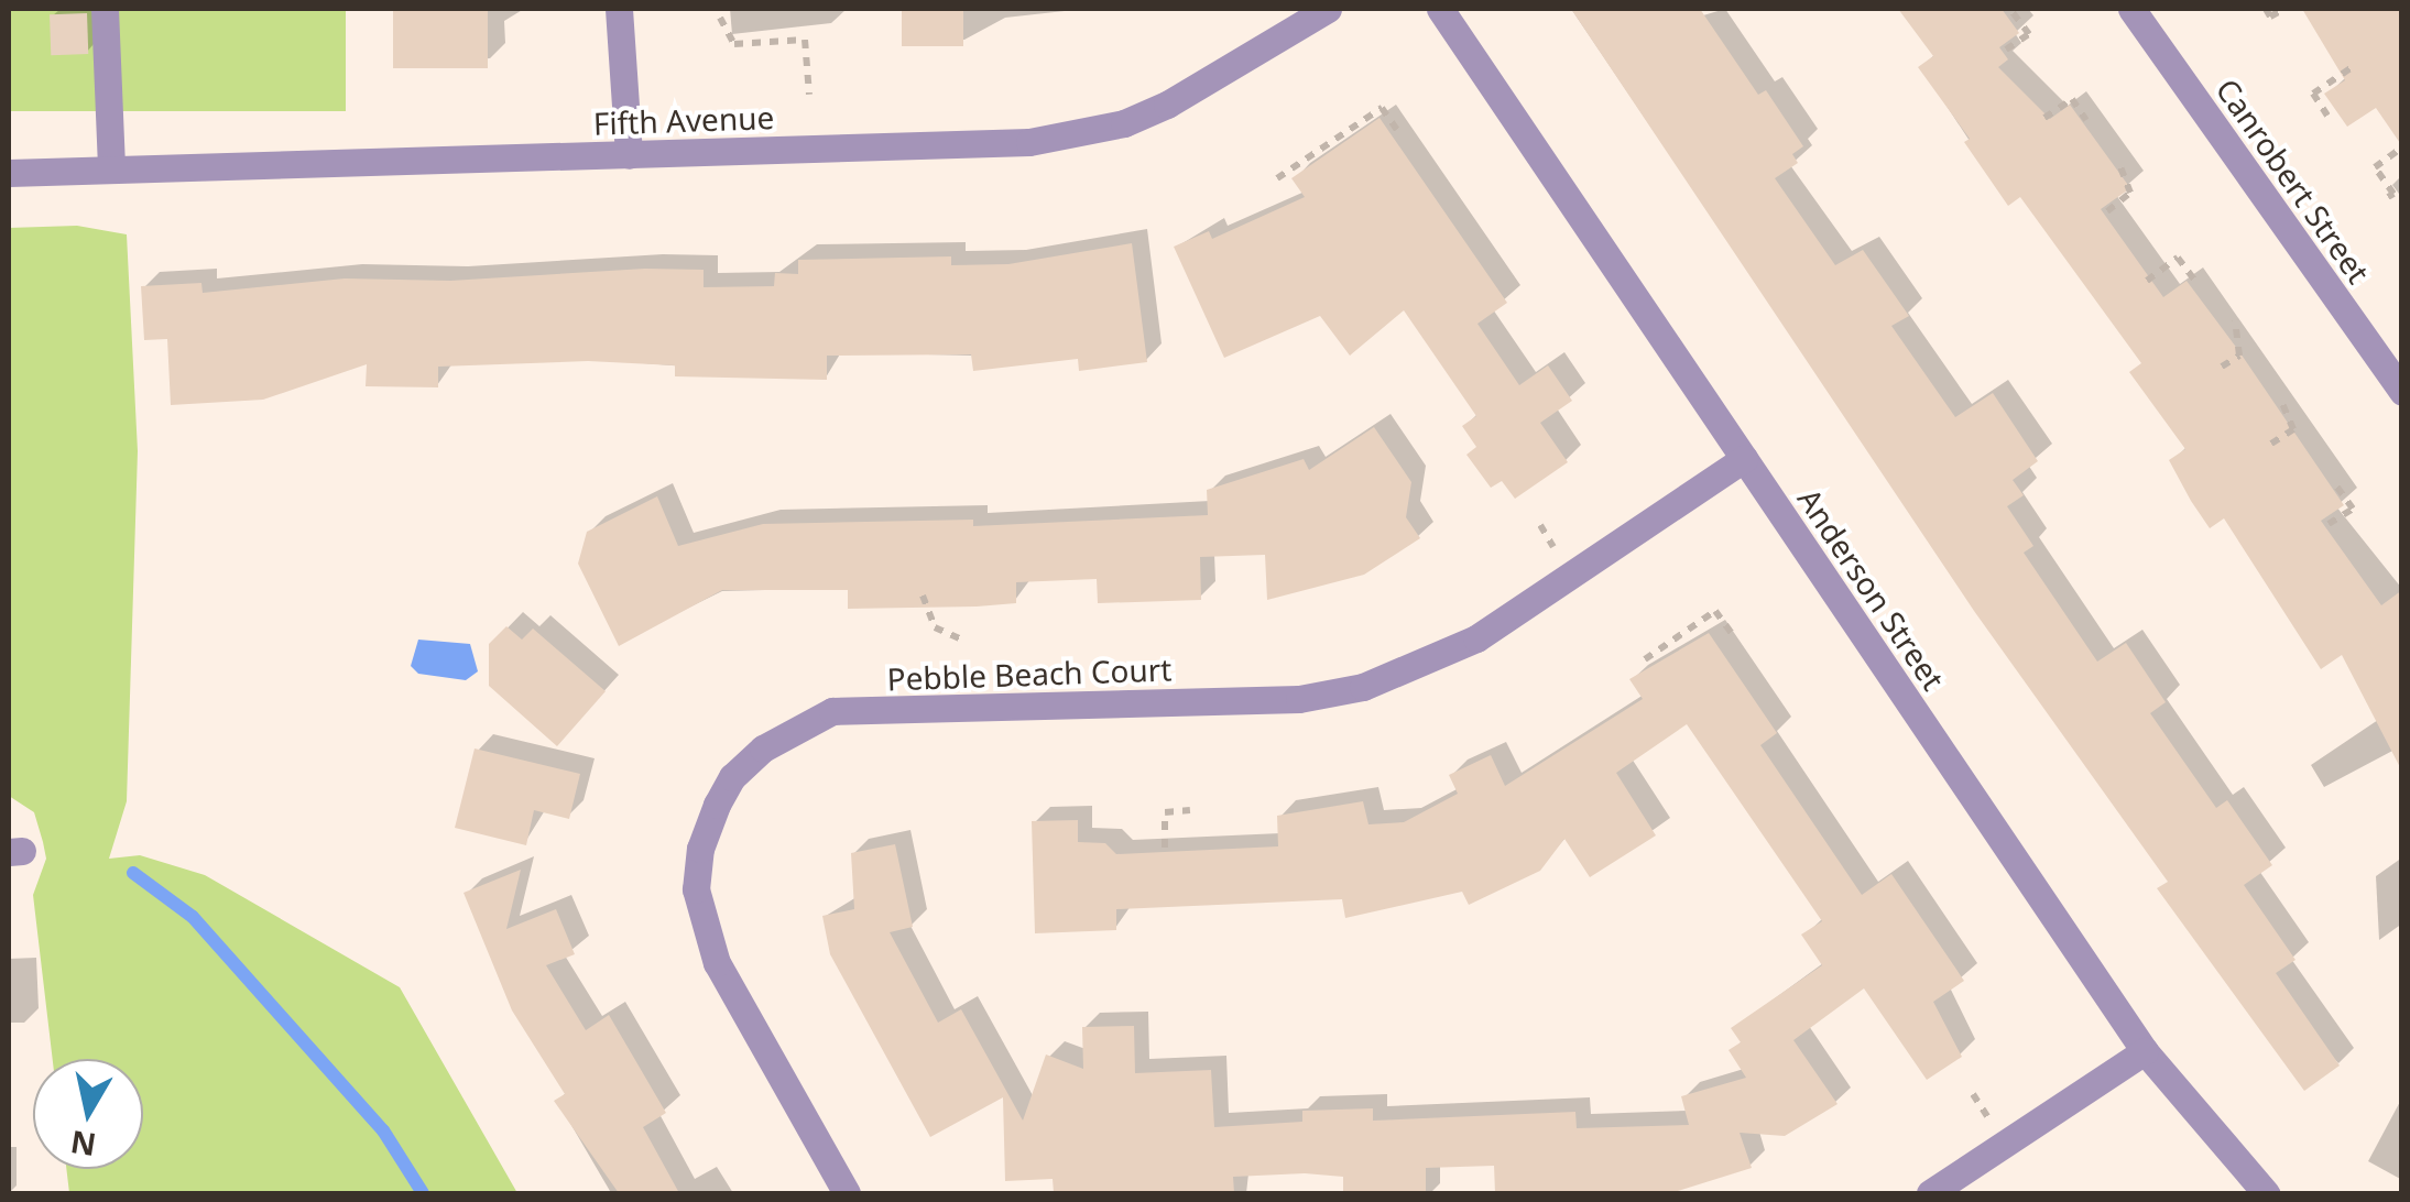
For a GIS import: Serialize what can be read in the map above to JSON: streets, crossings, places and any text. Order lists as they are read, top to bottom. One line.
{"streets":{"street":["Fifth Avenue","Canrobert Street","Anderson Street","Pebble Beach Court"]},"crossings":[["Anderson Street","Pebble Beach Court"]],"north":"bottom"}
